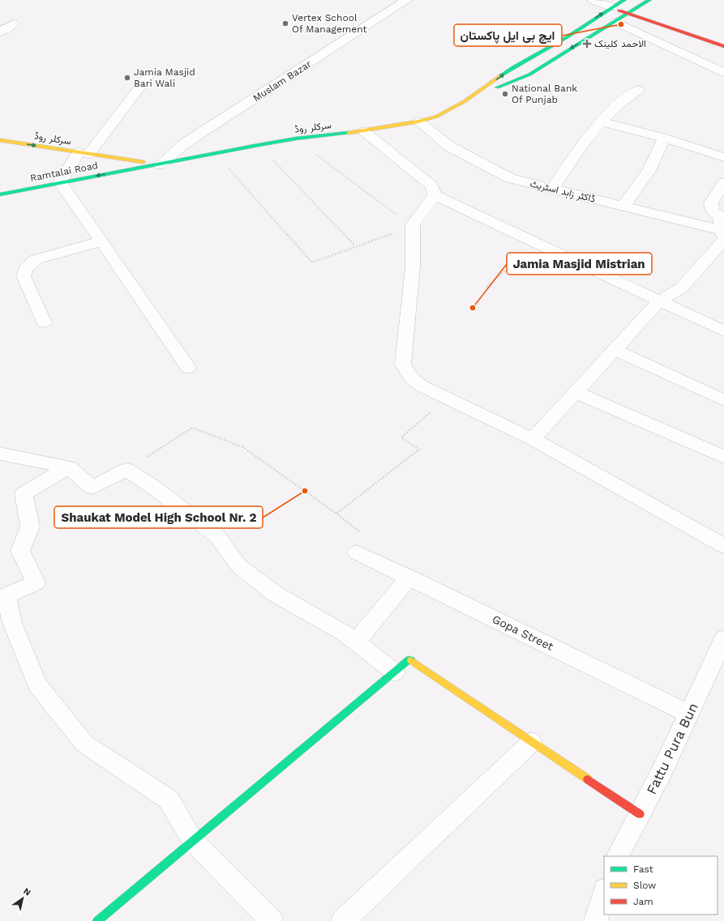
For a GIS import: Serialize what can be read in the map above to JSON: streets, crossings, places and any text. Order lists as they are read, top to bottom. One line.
{"streets":{"street":["Muslam Bazar","سرکلر روڈ","Ramtalai Road","ڈاکٹر زاہد اسٹریٹ","Gopa Street","Fattu Pura Bun"]},"crossings":[["Muslam Bazar","سرکلر روڈ"],["سرکلر روڈ","Ramtalai Road"],["سرکلر روڈ","ڈاکٹر زاہد اسٹریٹ"],["Gopa Street","Fattu Pura Bun"]],"one_way":["Ramtalai Road"],"places":{"other":["Vertex School Of Management","ایچ بی ایل پاکستان","Jamia Masjid Bari Wali","National Bank Of Punjab","Jamia Masjid Mistrian","Shaukat Model High School Nr. 2"],"health":["الاحمد کلینک"]},"legend":["Fast","Slow","Jam"],"north":"top right"}
